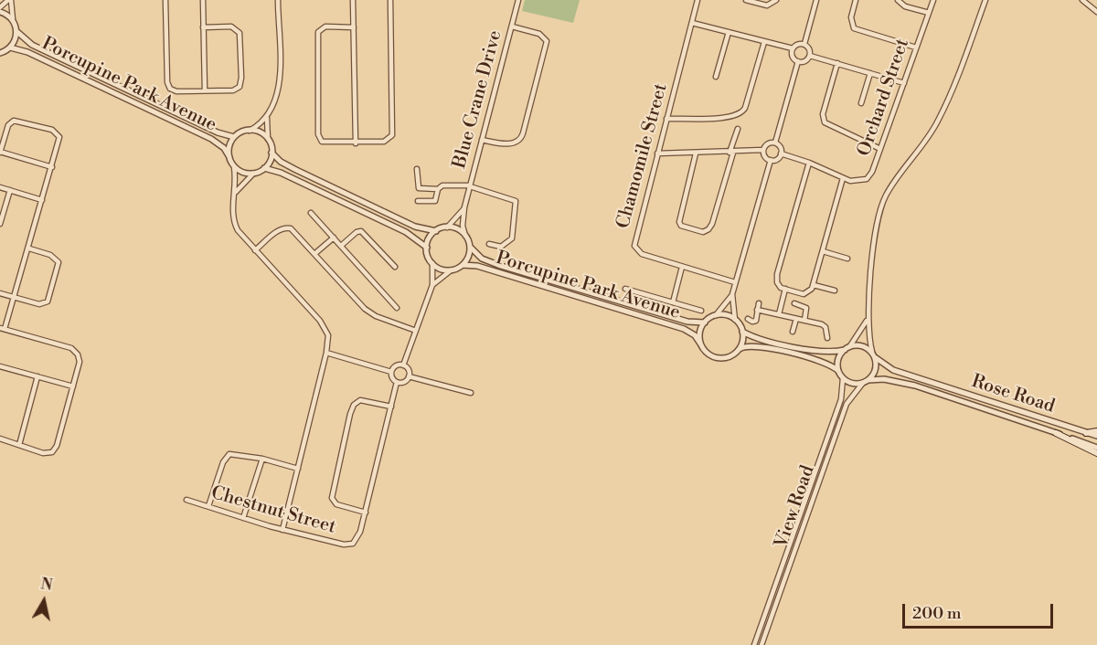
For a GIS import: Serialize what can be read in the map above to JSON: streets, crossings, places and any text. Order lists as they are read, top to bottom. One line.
{"streets":{"street":["Porcupine Park Avenue","Orchard Street","Blue Crane Drive","Chamomile Street","Rose Road","View Road","Chestnut Street"]},"crossings":[["Porcupine Park Avenue","Blue Crane Drive"],["Rose Road","View Road"]],"scale_bar":"200 m","north":"top"}
